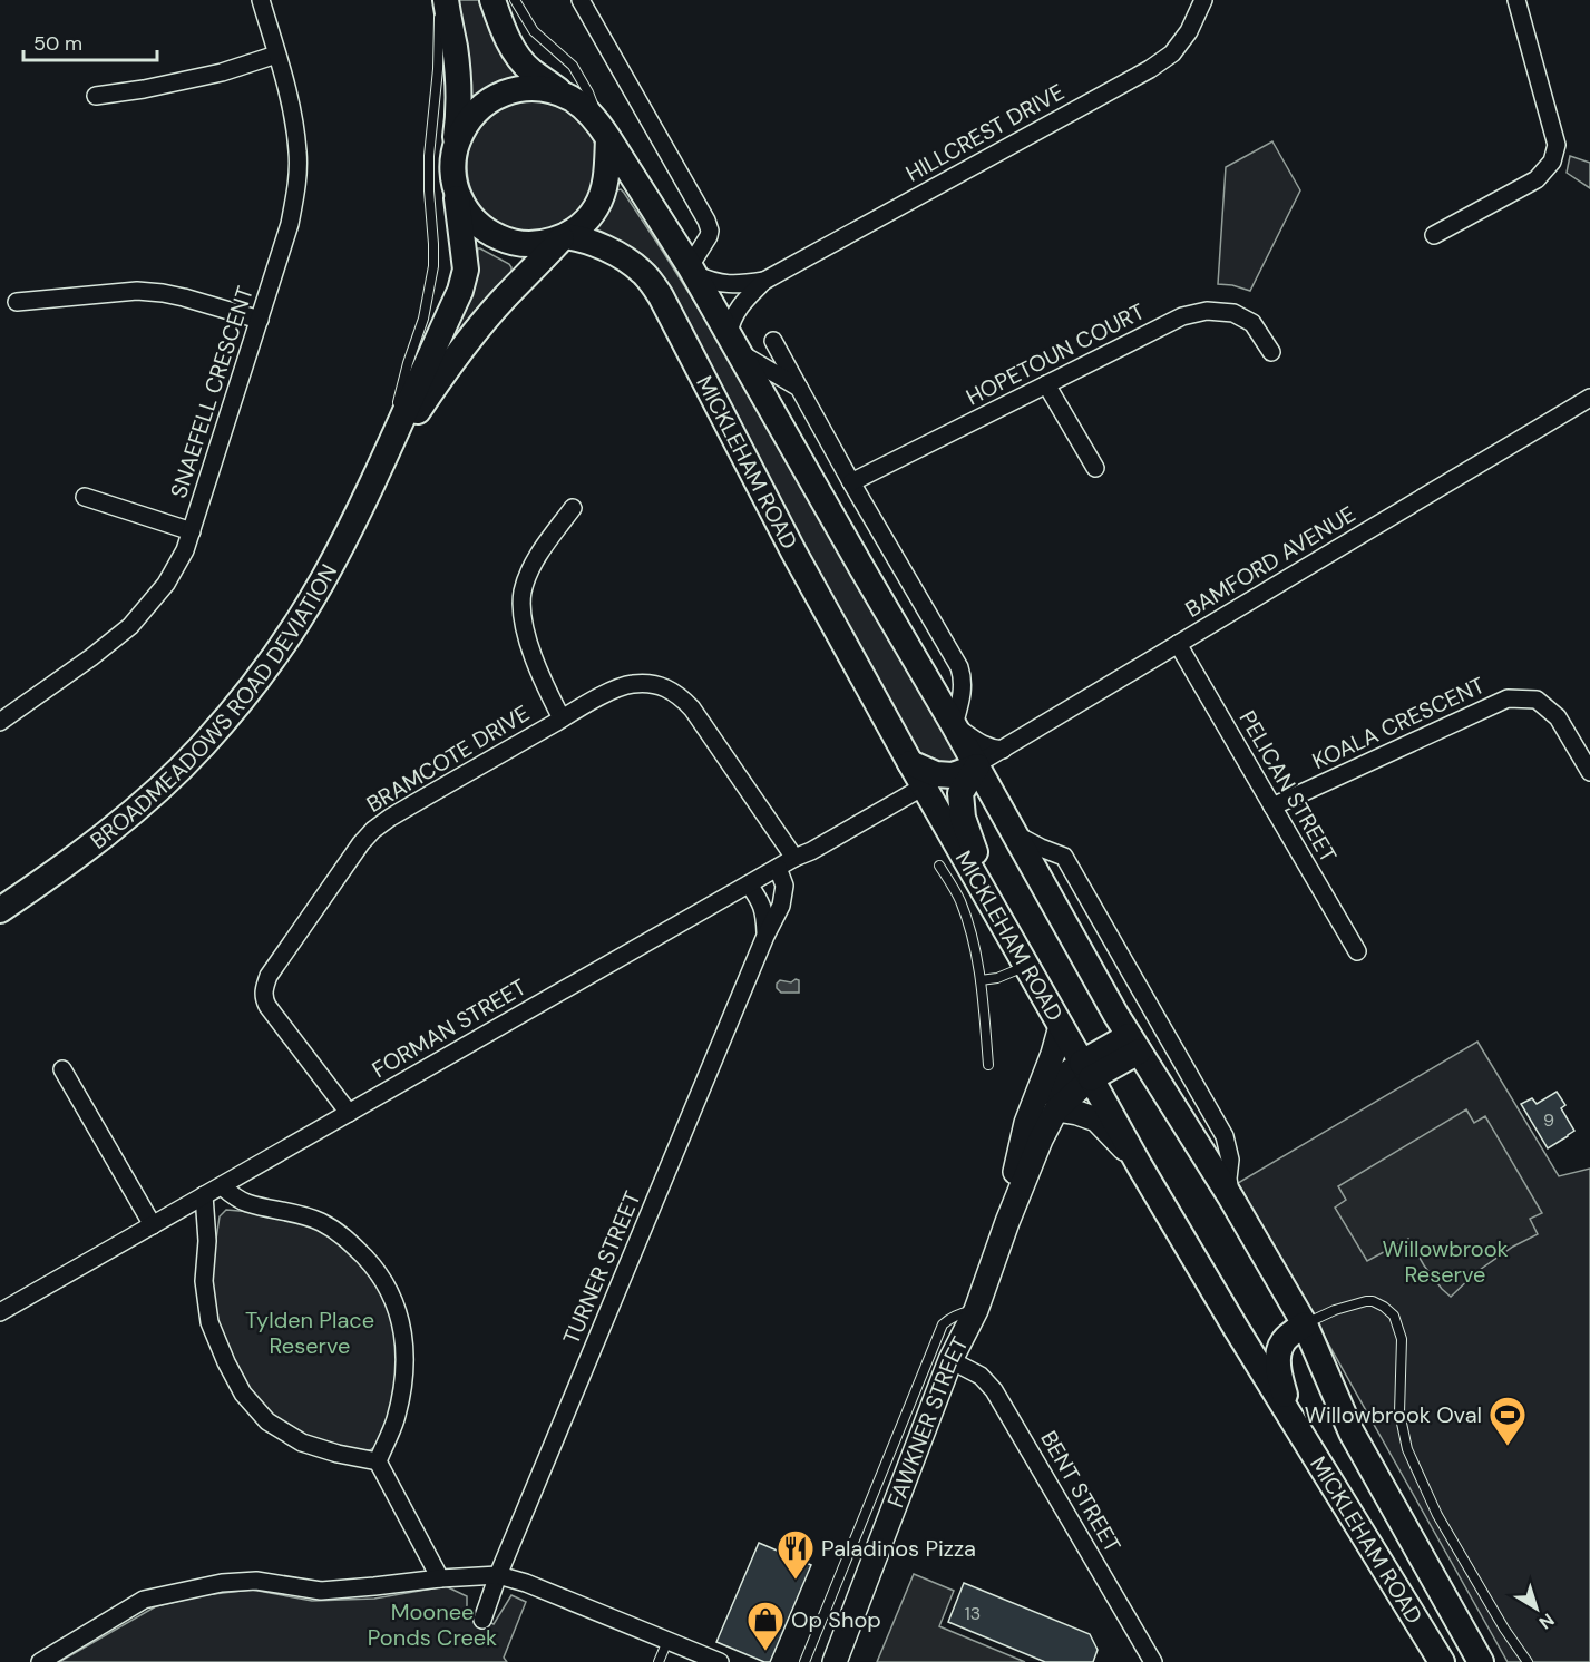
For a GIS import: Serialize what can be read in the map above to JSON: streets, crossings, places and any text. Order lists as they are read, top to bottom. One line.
{"streets":{"main road":["MICKLEHAM ROAD","BROADMEADOWS ROAD DEVIATION"],"street":["HILLCREST DRIVE","HOPETOUN COURT","SNAEFELL CRESCENT","BAMFORD AVENUE","KOALA CRESCENT","BRAMCOTE DRIVE","PELICAN STREET","FORMAN STREET","TURNER STREET","FAWKNER STREET","BENT STREET"]},"crossings":[["HILLCREST DRIVE","MICKLEHAM ROAD"],["HOPETOUN COURT","MICKLEHAM ROAD"],["MICKLEHAM ROAD","BAMFORD AVENUE"],["MICKLEHAM ROAD","BROADMEADOWS ROAD DEVIATION"],["MICKLEHAM ROAD","FORMAN STREET"],["MICKLEHAM ROAD","FAWKNER STREET"],["BAMFORD AVENUE","PELICAN STREET"],["KOALA CRESCENT","PELICAN STREET"],["BRAMCOTE DRIVE","FORMAN STREET"],["FORMAN STREET","TURNER STREET"],["FAWKNER STREET","BENT STREET"]],"parks":["Willowbrook Reserve","Tylden Place Reserve","Moonee Ponds Creek"],"places":{"sports":["Willowbrook Oval"],"restaurant":["Paladinos Pizza"],"shop":["Op Shop"]},"house_numbers":["9","13"],"scale_bar":"50 m","north":"bottom right"}
